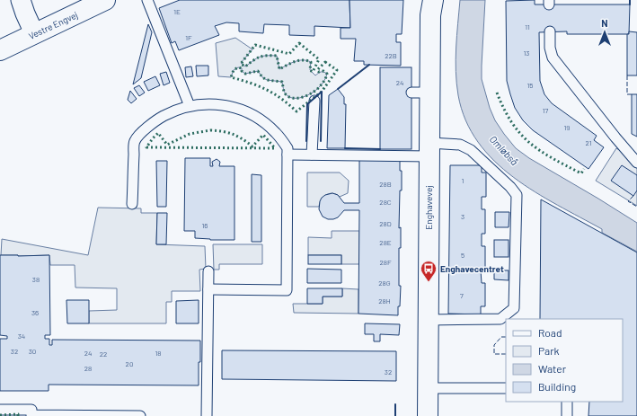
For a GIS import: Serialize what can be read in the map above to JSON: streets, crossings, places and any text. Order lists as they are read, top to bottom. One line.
{"streets":{"main road":["Vestre Engvej","Enghavevej"]},"water":["Omløbså"],"places":{"bus stop":["Enghavecentret"]},"house_numbers":["1E","11","1F","13","22B","24","15","17","19","21","1","28B","28C","3","28D","16","28E","5","28F","38","28G","7","28H","36","34","32","30","24","18","22","20","28","32"],"legend":["Road","Park","Water","Building"],"north":"top"}
